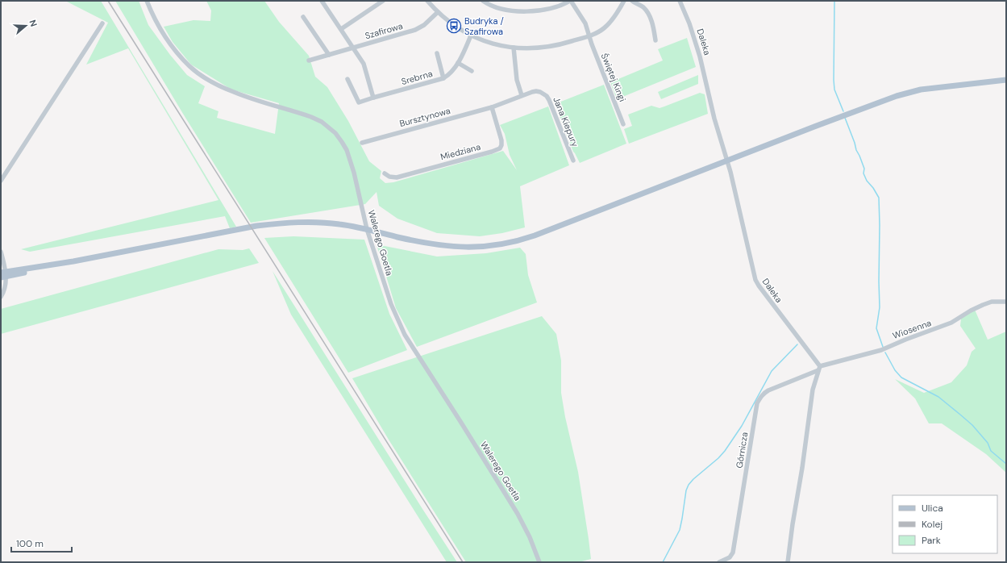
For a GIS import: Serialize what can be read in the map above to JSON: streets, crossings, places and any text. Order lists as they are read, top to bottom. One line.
{"streets":{"street":["Szafirowa","Daleka","Srebrna","Świętej Kingi","Bursztynowa","Jana Kiepury","Miedziana","Walerego Goetla","Wiosenna","Górnicza"]},"crossings":[["Daleka","Wiosenna"],["Daleka","Górnicza"],["Bursztynowa","Jana Kiepury"],["Bursztynowa","Miedziana"],["Jana Kiepury","Miedziana"],["Wiosenna","Górnicza"]],"places":{"bus stop":["Budryka / Szafirowa"]},"legend":["Ulica","Kolej","Park"],"scale_bar":"100 m","north":"right"}
